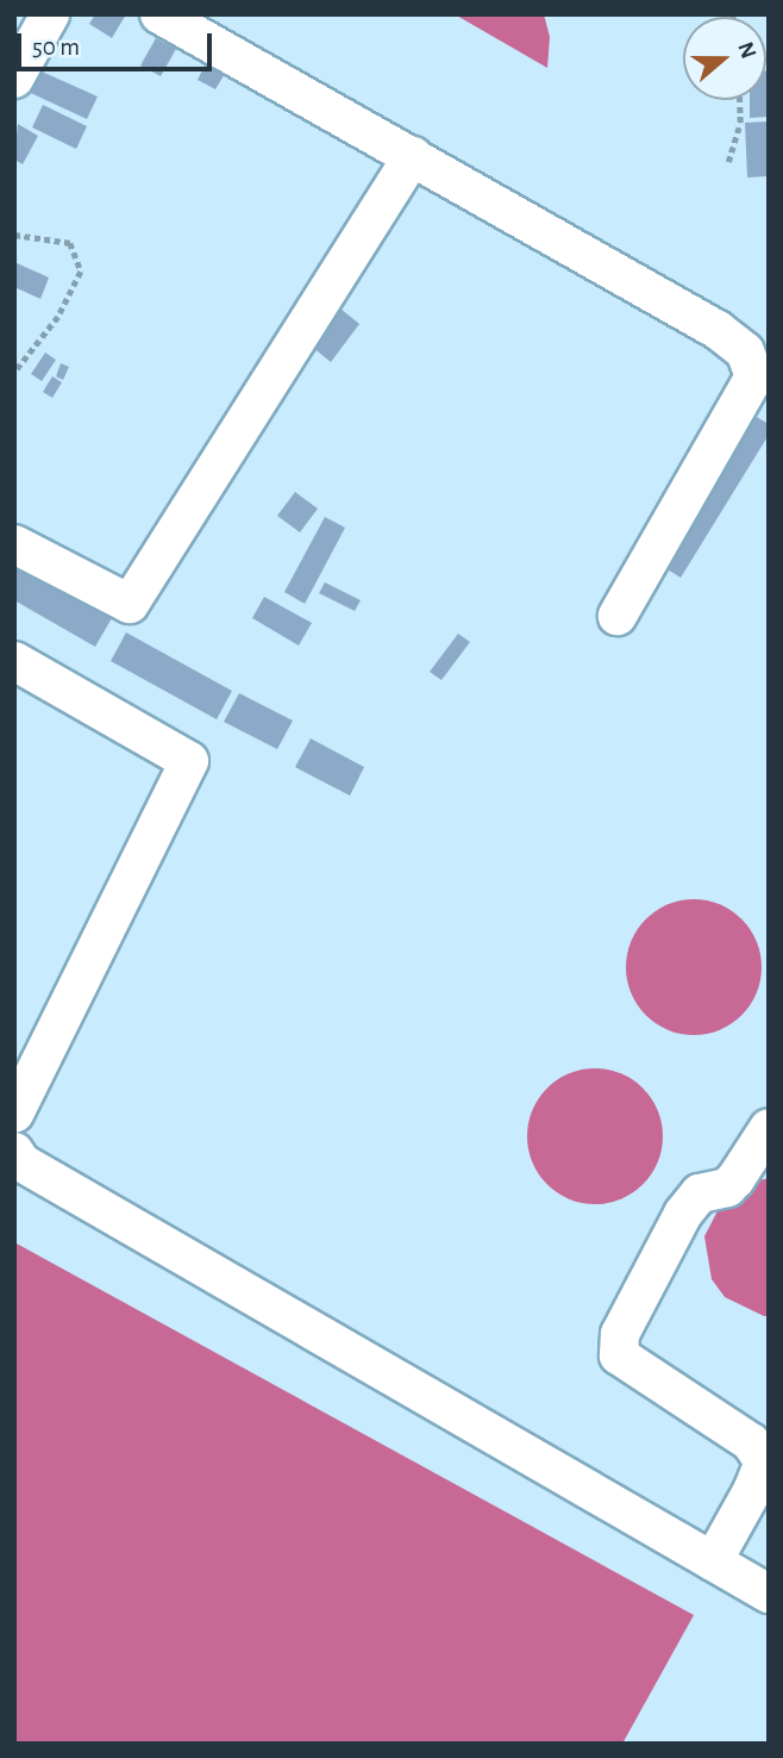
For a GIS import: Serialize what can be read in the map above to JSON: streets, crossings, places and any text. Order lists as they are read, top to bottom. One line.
{"scale_bar":"50 m","north":"right"}
